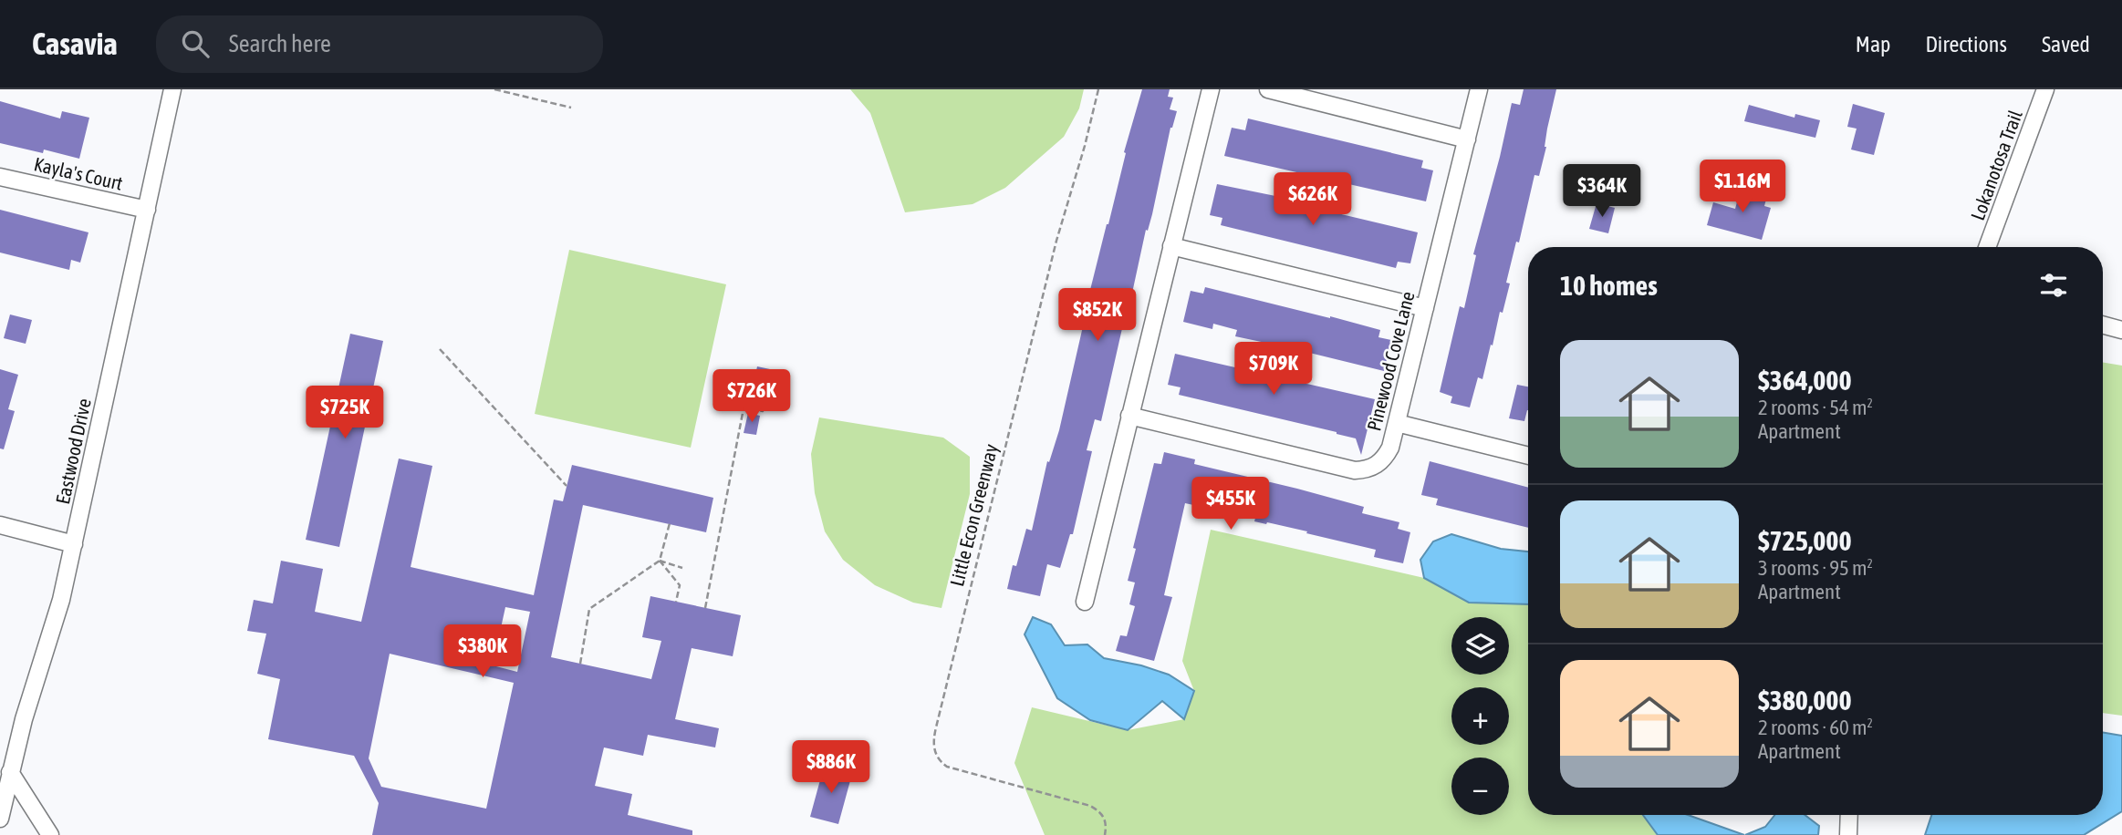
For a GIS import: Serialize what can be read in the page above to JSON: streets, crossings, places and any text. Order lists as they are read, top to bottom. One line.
{"streets":{"street":["Lokanotosa Trail","Kayla's Court","Pinewood Cove Lane","Eastwood Drive"],"path":["Little Econ Greenway"]},"crossings":[["Kayla's Court","Eastwood Drive"]],"page":{"header":"Casavia","search":"Search here","nav":["Map","Directions","Saved"],"price":["$1.16M","$364K","$626K","$852K","$709K","$726K","$725K","$455K","$380K","$886K"],"heading":"10 homes","list":[{"name":"$364,000","note":"2 rooms · 54 m² · Apartment"},{"name":"$725,000","note":"3 rooms · 95 m² · Apartment"},{"name":"$380,000","note":"2 rooms · 60 m² · Apartment"}],"map_buttons":["+","−"]}}
